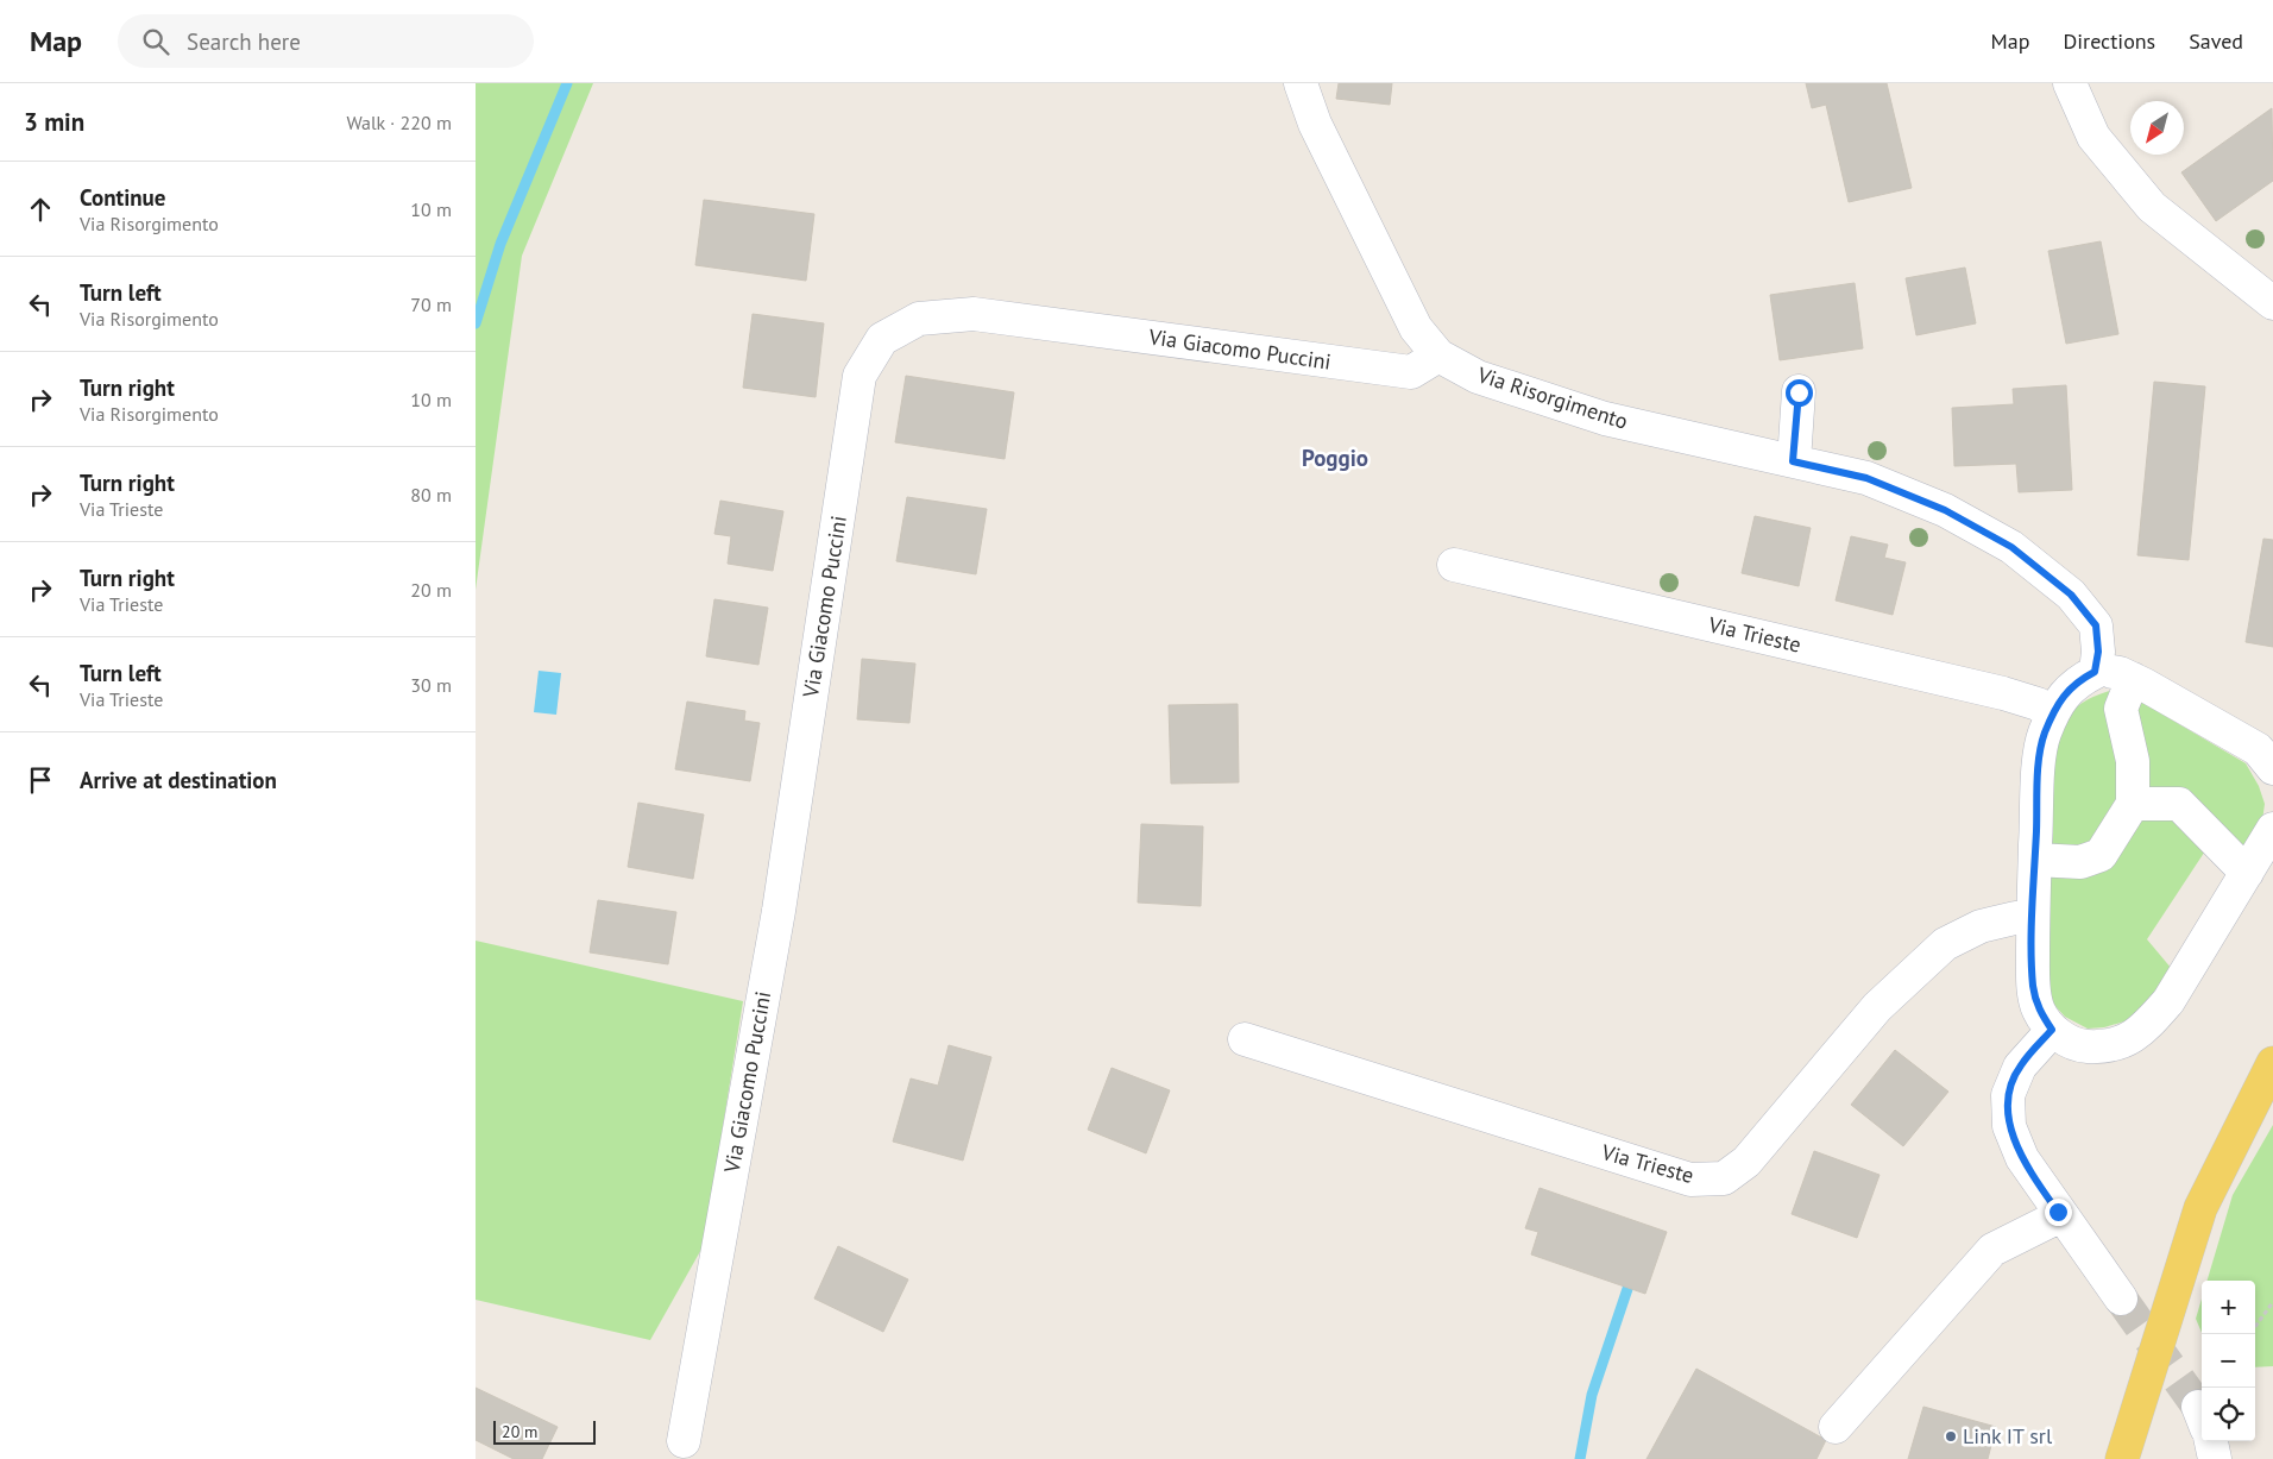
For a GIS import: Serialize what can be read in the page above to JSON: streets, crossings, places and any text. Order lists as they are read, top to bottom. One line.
{"streets":{"street":["Via Giacomo Puccini","Via Risorgimento","Via Trieste"]},"crossings":[["Via Giacomo Puccini","Via Risorgimento"]],"districts":["Poggio"],"places":["Link IT srl"],"scale_bar":"20 m","north":"bottom left","page":{"header":"Map","search":"Search here","nav":["Map","Directions","Saved"],"heading":["3 min","Walk · 220 m"],"list":[["Continue","Via Risorgimento","10 m"],["Turn left","Via Risorgimento","70 m"],["Turn right","Via Risorgimento","10 m"],["Turn right","Via Trieste","80 m"],["Turn right","Via Trieste","20 m"],["Turn left","Via Trieste","30 m"],"Arrive at destination"],"map_buttons":["+","−"],"scale":"20 m"}}
